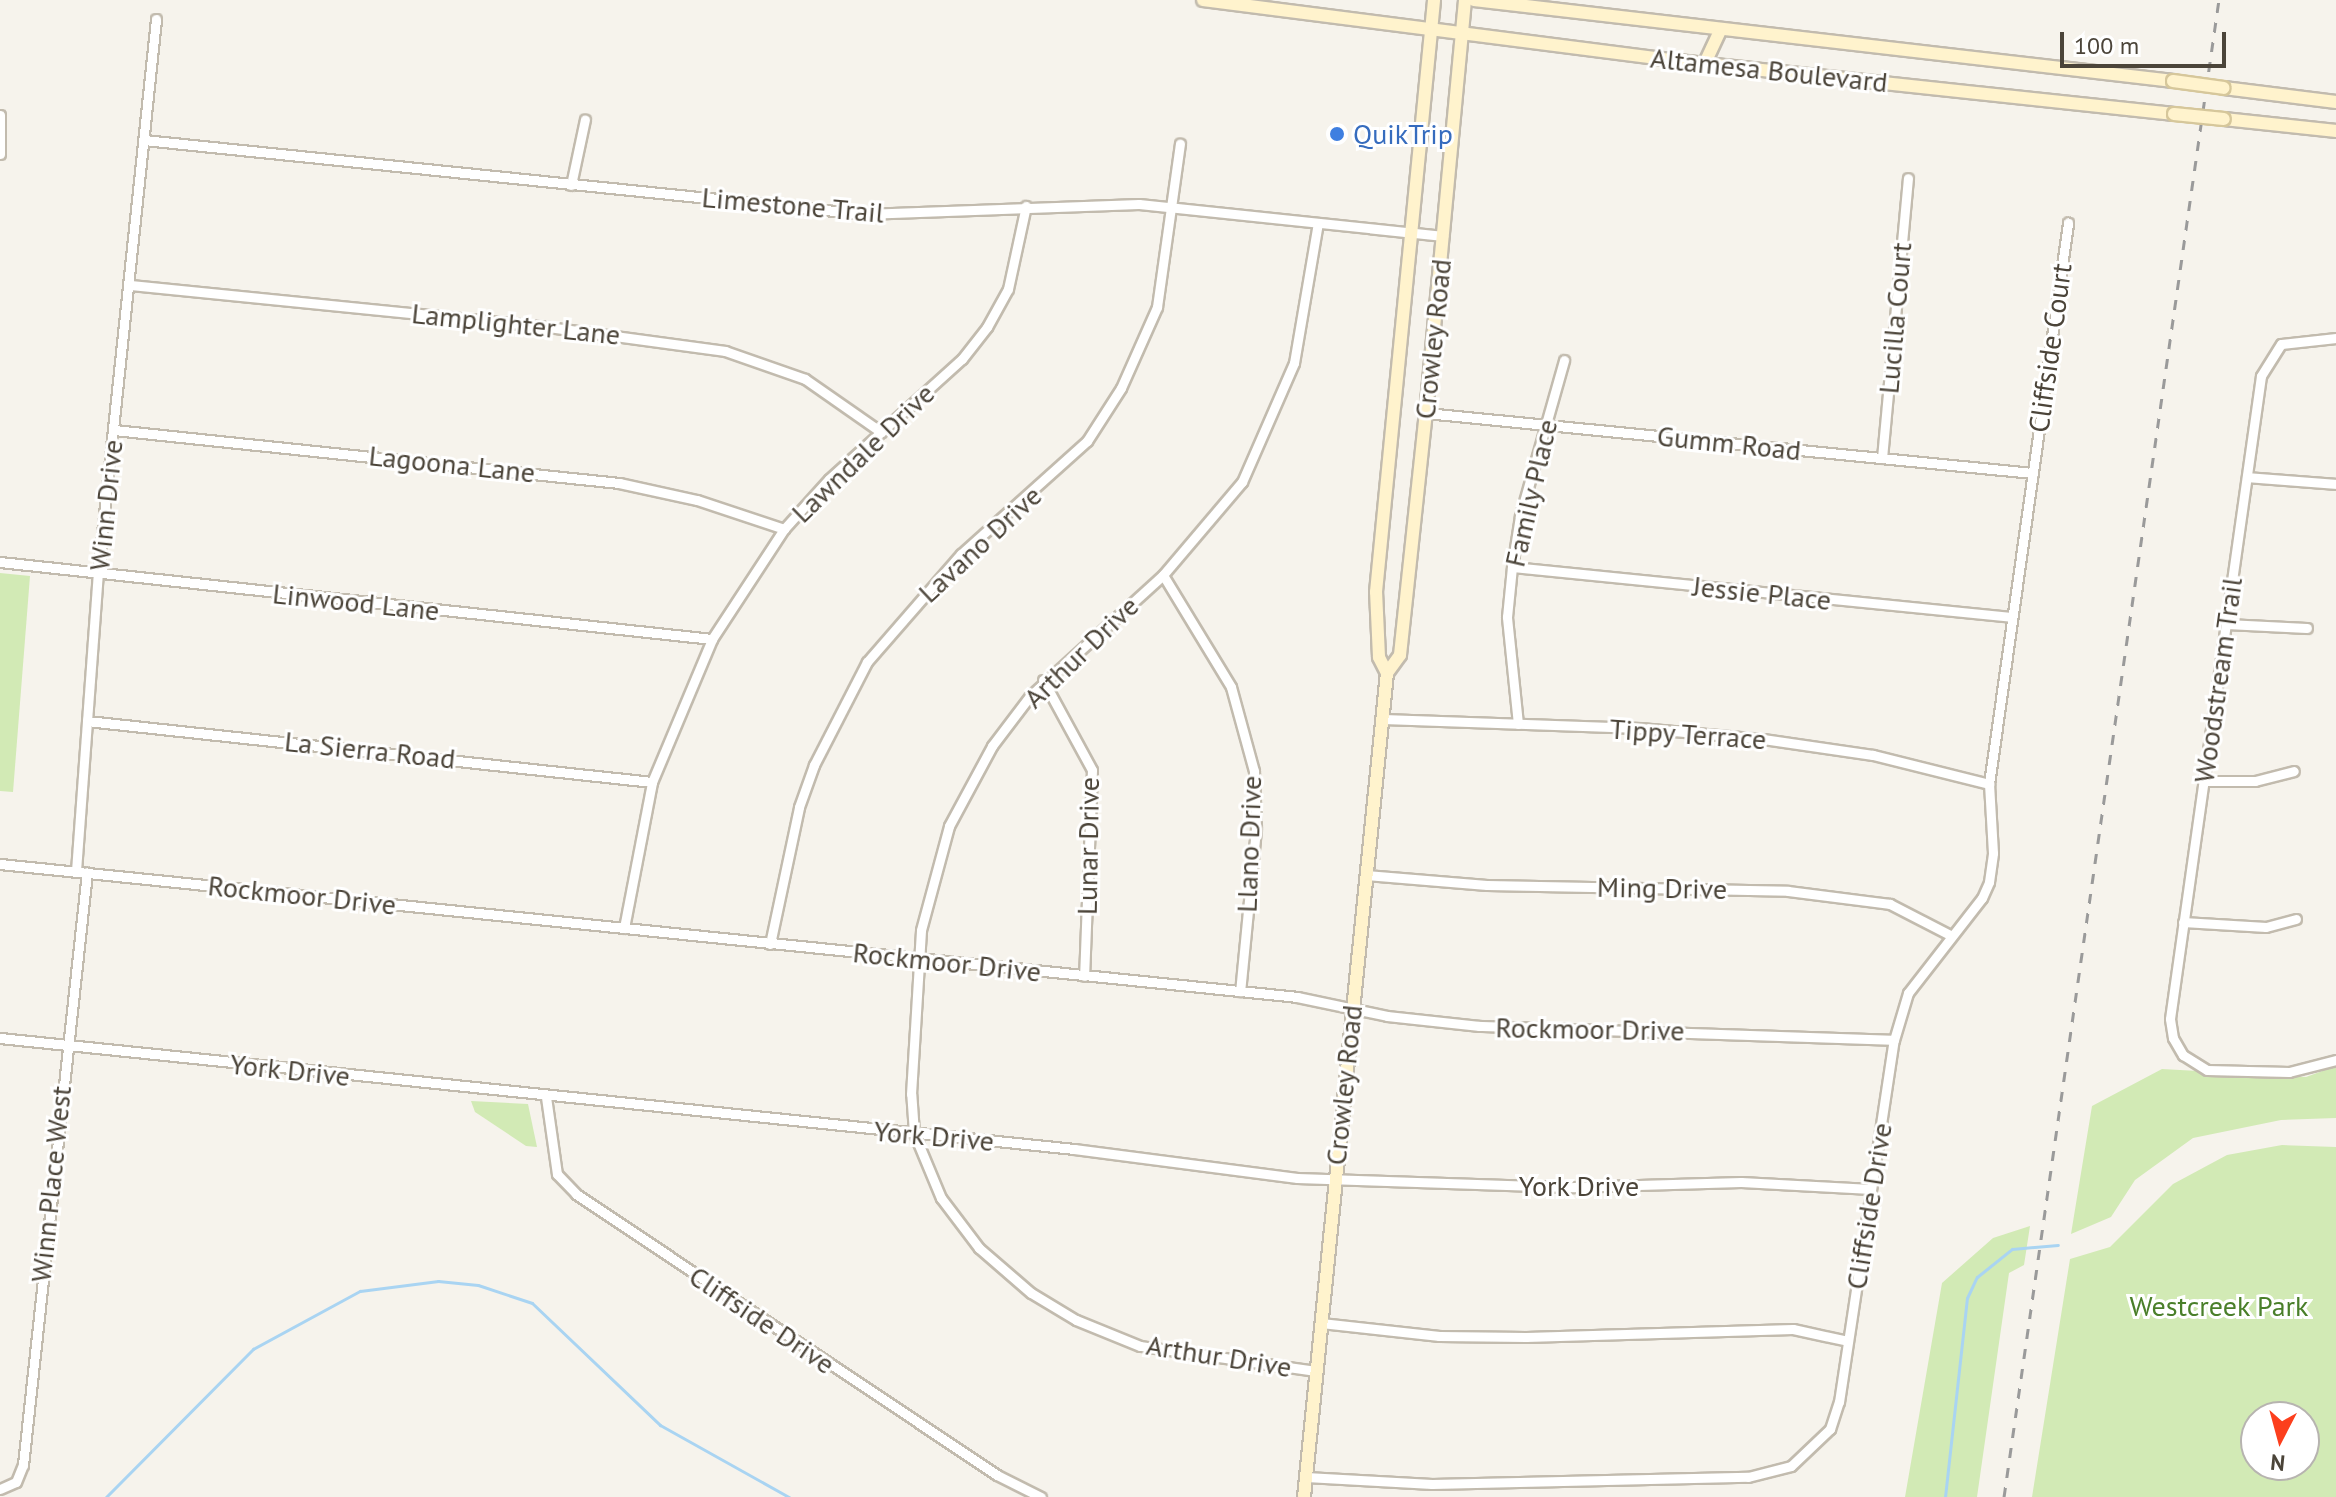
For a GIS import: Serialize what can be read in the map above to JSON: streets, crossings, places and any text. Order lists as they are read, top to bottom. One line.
{"streets":{"main road":["Altamesa Boulevard","Crowley Road"],"street":["Limestone Trail","Lucilla Court","Lamplighter Lane","Cliffside Court","Gumm Road","Lawndale Drive","Lagoona Lane","Family Place","Winn Drive","Lavano Drive","Jessie Place","Linwood Lane","Arthur Drive","Woodstream Trail","Tippy Terrace","La Sierra Road","Llano Drive","Lunar Drive","Ming Drive","Rockmoor Drive","York Drive","Winn Place West","Cliffside Drive"]},"crossings":[["Altamesa Boulevard","Crowley Road"],["Limestone Trail","Crowley Road"],["Limestone Trail","Lawndale Drive"],["Limestone Trail","Winn Drive"],["Limestone Trail","Lavano Drive"],["Limestone Trail","Arthur Drive"],["Lucilla Court","Gumm Road"],["Lamplighter Lane","Lawndale Drive"],["Lamplighter Lane","Winn Drive"],["Crowley Road","Gumm Road"],["Crowley Road","Arthur Drive"],["Crowley Road","Tippy Terrace"],["Crowley Road","Ming Drive"],["Crowley Road","Rockmoor Drive"],["Crowley Road","York Drive"],["Crowley Road","Cliffside Drive"],["Cliffside Court","Gumm Road"],["Cliffside Court","Cliffside Drive"],["Gumm Road","Family Place"],["Gumm Road","Cliffside Drive"],["Lawndale Drive","Lagoona Lane"],["Lawndale Drive","Linwood Lane"],["Lawndale Drive","La Sierra Road"],["Lawndale Drive","Rockmoor Drive"],["Lagoona Lane","Winn Drive"],["Family Place","Jessie Place"],["Family Place","Tippy Terrace"],["Winn Drive","Linwood Lane"],["Winn Drive","La Sierra Road"],["Winn Drive","Rockmoor Drive"],["Lavano Drive","Rockmoor Drive"],["Jessie Place","Cliffside Drive"],["Arthur Drive","Llano Drive"],["Arthur Drive","Lunar Drive"],["Arthur Drive","Rockmoor Drive"],["Arthur Drive","York Drive"],["Arthur Drive","Cliffside Drive"],["Tippy Terrace","Cliffside Drive"],["Llano Drive","Rockmoor Drive"],["Lunar Drive","Rockmoor Drive"],["Ming Drive","Cliffside Drive"],["Rockmoor Drive","Winn Place West"],["Rockmoor Drive","Cliffside Drive"],["York Drive","Winn Place West"],["York Drive","Cliffside Drive"]],"parks":["Westcreek Park"],"places":["QuikTrip"],"scale_bar":"100 m","north":"bottom"}
